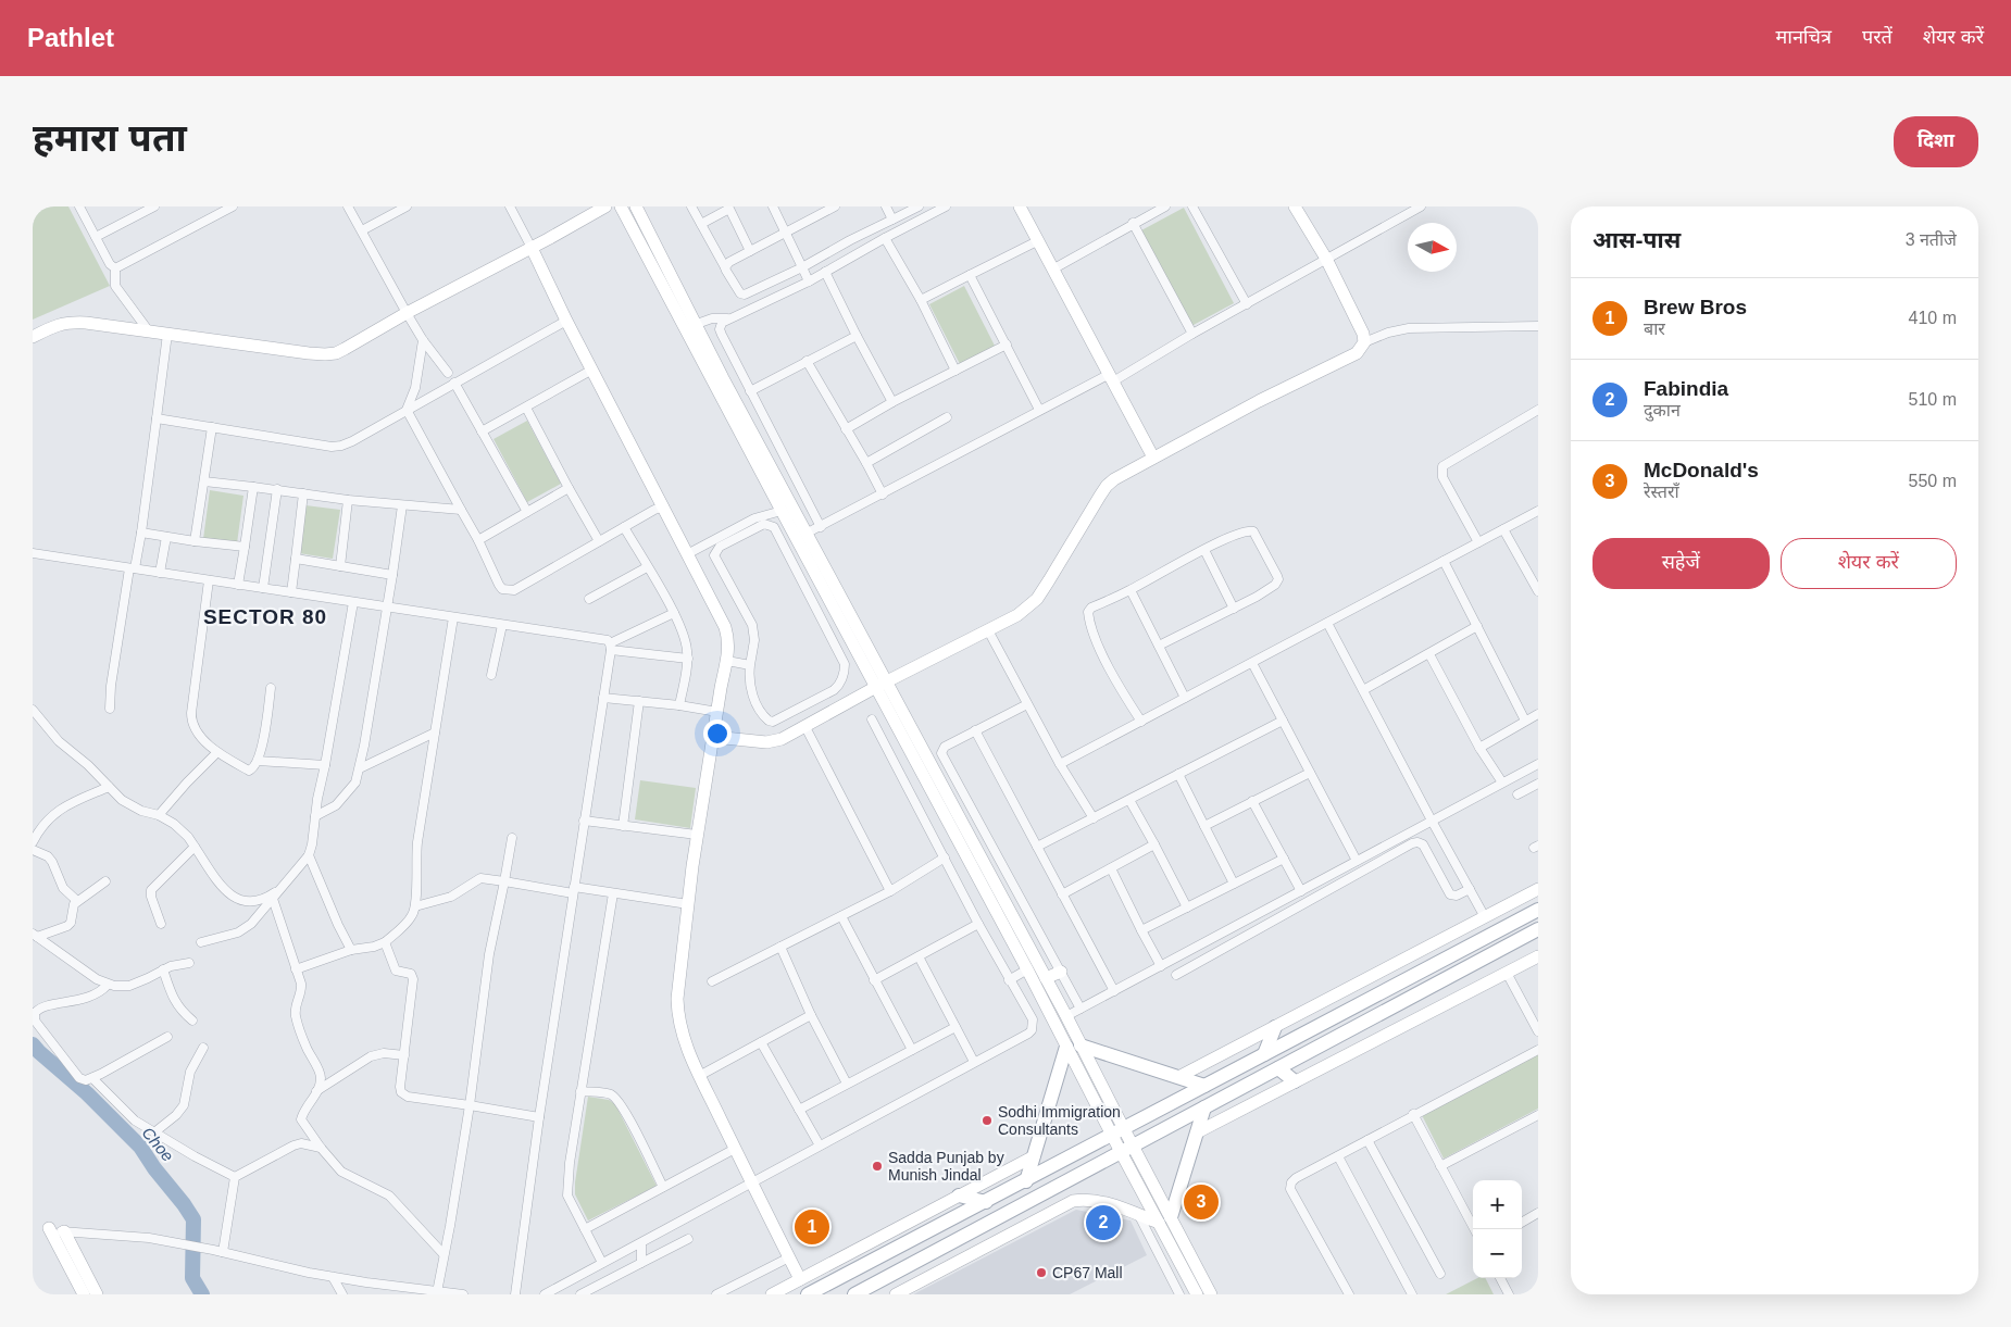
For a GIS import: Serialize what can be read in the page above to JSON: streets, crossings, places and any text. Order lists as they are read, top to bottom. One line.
{"districts":["SECTOR 80"],"water":["Choe"],"places":["Sodhi Immigration Consultants","Sadda Punjab by Munish Jindal","CP67 Mall"],"north":"right","page":{"header":"Pathlet","nav":["मानचित्र","परतें","शेयर करें"],"title":"हमारा पता","buttons":["दिशा",["सहेजें","शेयर करें"]],"heading":["आस-पास","3 नतीजे"],"list":[{"mark":"1","name":"Brew Bros","note":"बार","value":"410 m"},{"mark":"2","name":"Fabindia","note":"दुकान","value":"510 m"},{"mark":"3","name":"McDonald's","note":"रेस्तराँ","value":"550 m"}],"map_buttons":["+","−"],"pins":["3","2","1"]}}
